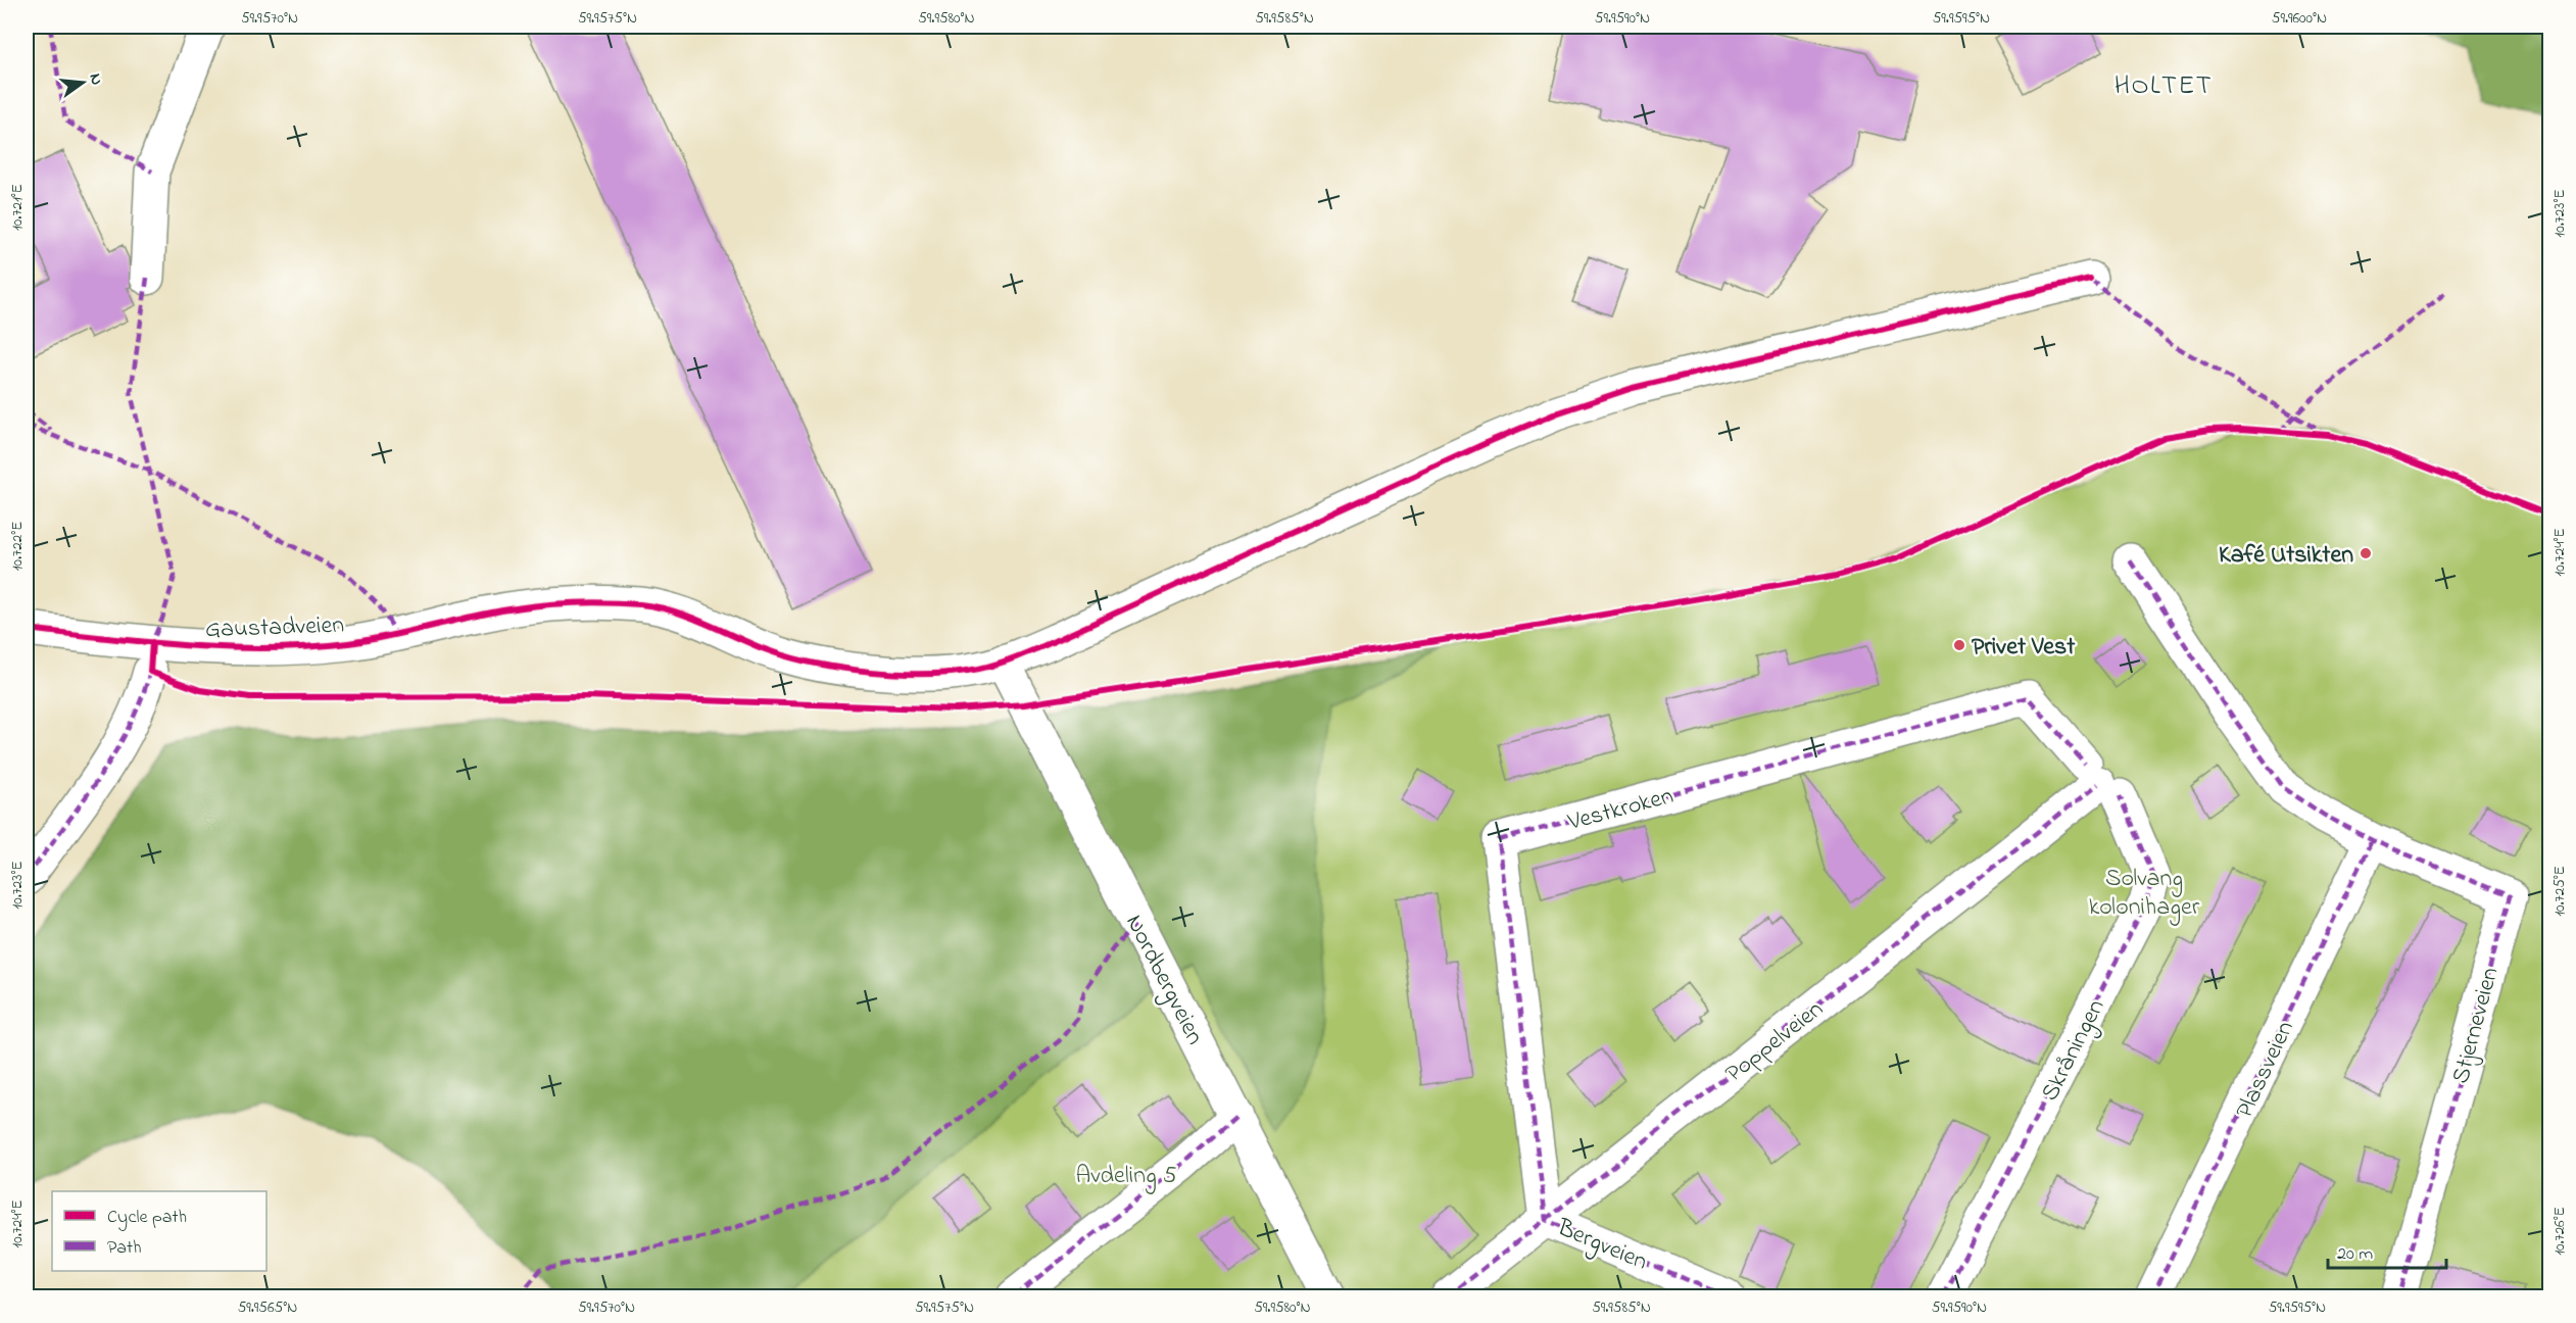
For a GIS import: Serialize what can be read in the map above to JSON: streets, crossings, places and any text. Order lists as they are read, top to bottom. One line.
{"streets":{"street":["Gaustadveien","Vestkroken","Nordbergveien","Stjerneveien","Poppelveien","Skråningen","Plassveien","Bergveien"]},"crossings":[["Gaustadveien","Nordbergveien"],["Vestkroken","Poppelveien"],["Vestkroken","Skråningen"],["Vestkroken","Bergveien"],["Stjerneveien","Plassveien"],["Poppelveien","Skråningen"],["Poppelveien","Bergveien"]],"districts":["HOLTET"],"parks":["Solvang kolonihager","Avdeling 5"],"places":["Kafé Utsikten","Privet Vest"],"legend":["Cycle path","Path"],"scale_bar":"20 m","north":"right","coordinates":["59.9570°N","59.9575°N","59.9580°N","59.9585°N","59.9590°N","59.9595°N","59.9600°N","10.721°E","10.723°E","10.722°E","10.724°E","10.725°E","10.726°E","59.9565°N"]}
